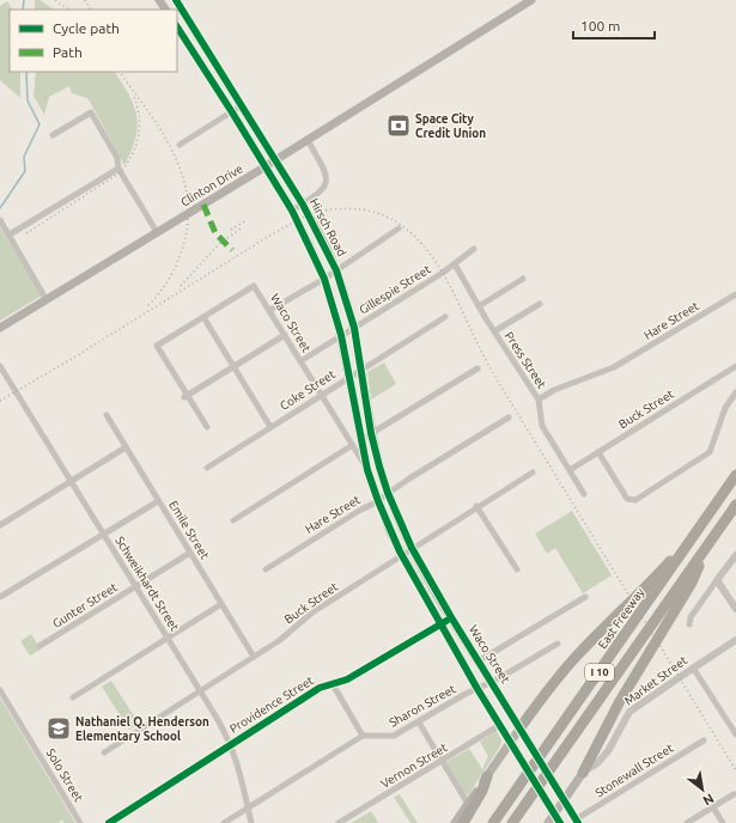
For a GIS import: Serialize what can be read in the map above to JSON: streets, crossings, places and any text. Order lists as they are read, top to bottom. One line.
{"streets":{"highway":["East Freeway","I 10"],"main road":["Clinton Drive","Hirsch Road","Waco Street"],"street":["Gillespie Street","Hare Street","Press Street","Coke Street","Buck Street","Emile Street","Schweikhardt Street","Gunter Street","Market Street","Providence Street","Sharon Street","Vernon Street","Stonewall Street","Solo Street"]},"crossings":[["Clinton Drive","Hirsch Road"],["Hirsch Road","Gillespie Street"],["Hirsch Road","Hare Street"],["Hirsch Road","Waco Street"],["Hirsch Road","Coke Street"],["Gillespie Street","Waco Street"],["Gillespie Street","Press Street"],["Hare Street","Waco Street"],["Hare Street","Press Street"],["Waco Street","Coke Street"],["Waco Street","Buck Street"],["Waco Street","Providence Street"],["Waco Street","Sharon Street"],["Waco Street","Stonewall Street"],["Press Street","Buck Street"],["Buck Street","Emile Street"],["Buck Street","Schweikhardt Street"],["Emile Street","Gunter Street"],["Schweikhardt Street","Gunter Street"],["Schweikhardt Street","Providence Street"]],"places":{"bank":["Space City Credit Union"],"school or university":["Nathaniel Q. Henderson Elementary School"]},"legend":["Cycle path","Path"],"scale_bar":"100 m","north":"bottom right"}
